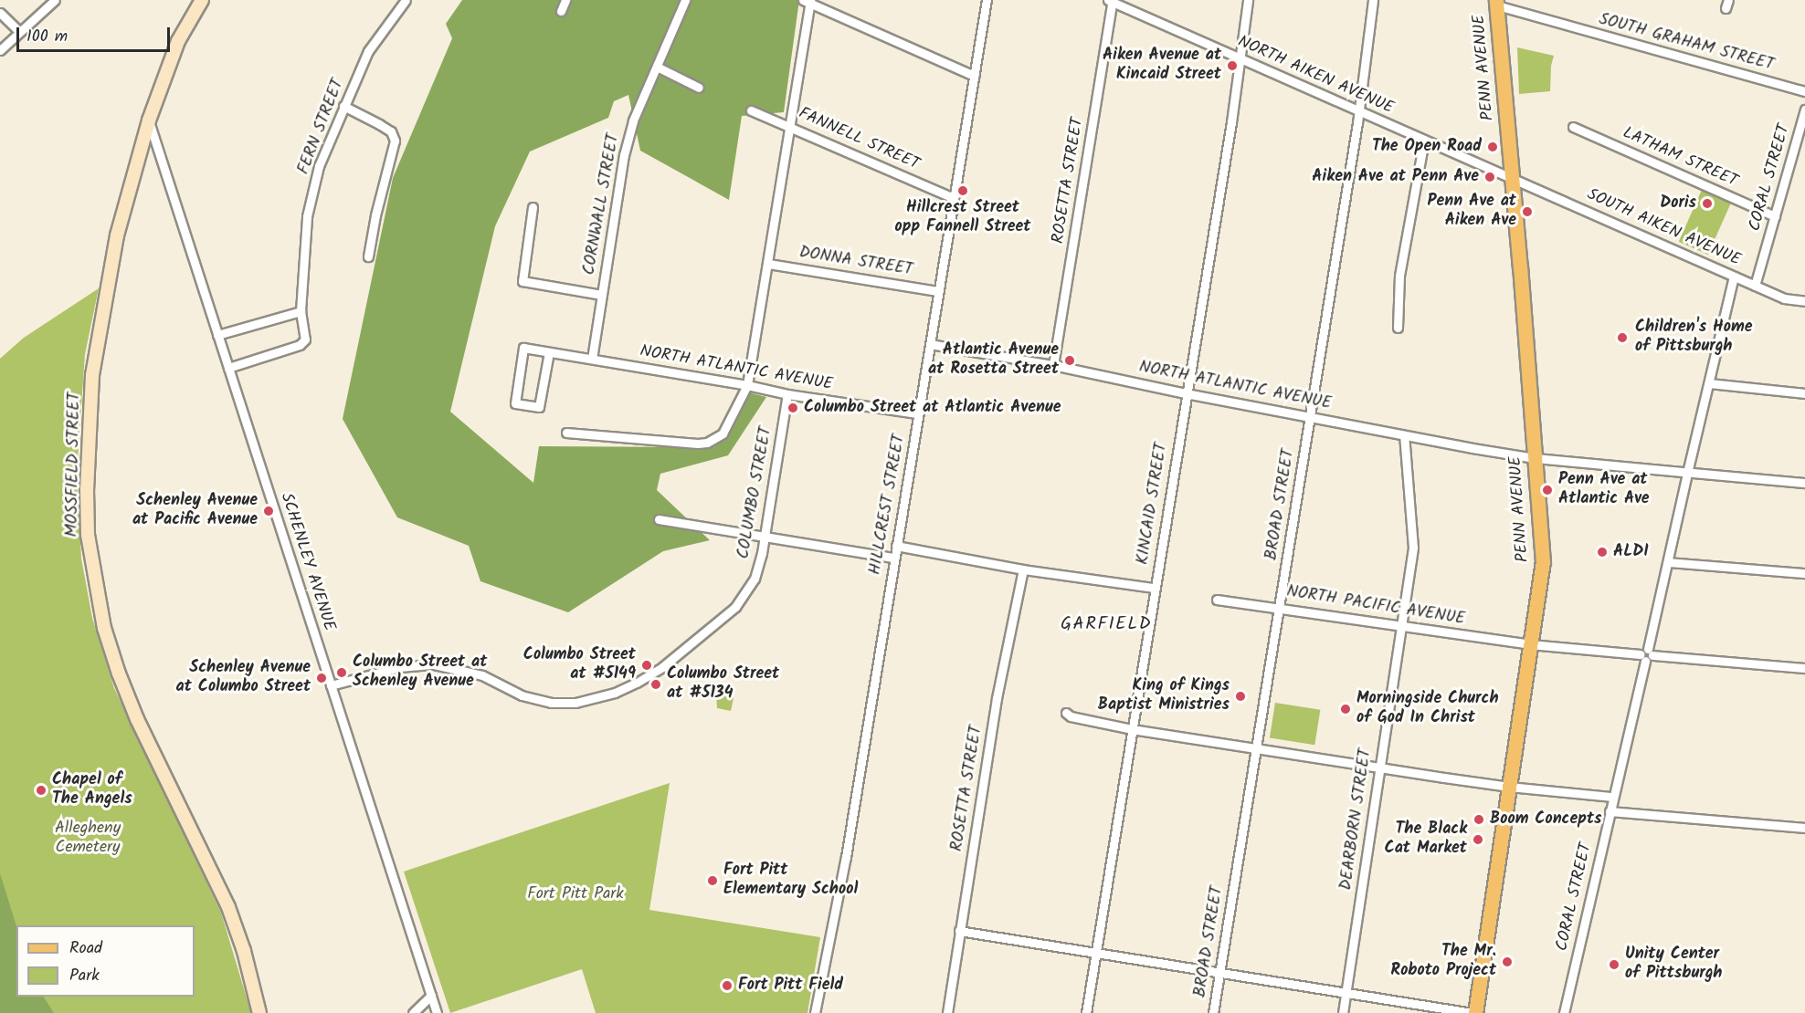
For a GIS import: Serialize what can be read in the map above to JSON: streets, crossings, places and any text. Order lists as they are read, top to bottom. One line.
{"streets":{"main road":["PENN AVENUE"],"street":["SOUTH GRAHAM STREET","NORTH AIKEN AVENUE","FERN STREET","FANNELL STREET","LATHAM STREET","CORAL STREET","ROSETTA STREET","CORNWALL STREET","SOUTH AIKEN AVENUE","DONNA STREET","NORTH ATLANTIC AVENUE","MOSSFIELD STREET","COLUMBO STREET","KINCAID STREET","HILLCREST STREET","BROAD STREET","SCHENLEY AVENUE","NORTH PACIFIC AVENUE","DEARBORN STREET"]},"crossings":[["SOUTH GRAHAM STREET","PENN AVENUE"],["PENN AVENUE","NORTH AIKEN AVENUE"],["PENN AVENUE","SOUTH AIKEN AVENUE"],["PENN AVENUE","NORTH ATLANTIC AVENUE"],["PENN AVENUE","NORTH PACIFIC AVENUE"],["NORTH AIKEN AVENUE","ROSETTA STREET"],["NORTH AIKEN AVENUE","SOUTH AIKEN AVENUE"],["NORTH AIKEN AVENUE","KINCAID STREET"],["NORTH AIKEN AVENUE","BROAD STREET"],["FERN STREET","SCHENLEY AVENUE"],["FANNELL STREET","HILLCREST STREET"],["LATHAM STREET","CORAL STREET"],["CORAL STREET","SOUTH AIKEN AVENUE"],["CORAL STREET","NORTH ATLANTIC AVENUE"],["CORAL STREET","NORTH PACIFIC AVENUE"],["ROSETTA STREET","NORTH ATLANTIC AVENUE"],["CORNWALL STREET","NORTH ATLANTIC AVENUE"],["DONNA STREET","HILLCREST STREET"],["NORTH ATLANTIC AVENUE","COLUMBO STREET"],["NORTH ATLANTIC AVENUE","KINCAID STREET"],["NORTH ATLANTIC AVENUE","HILLCREST STREET"],["NORTH ATLANTIC AVENUE","BROAD STREET"],["NORTH ATLANTIC AVENUE","DEARBORN STREET"],["MOSSFIELD STREET","SCHENLEY AVENUE"],["COLUMBO STREET","SCHENLEY AVENUE"],["BROAD STREET","NORTH PACIFIC AVENUE"],["NORTH PACIFIC AVENUE","DEARBORN STREET"]],"districts":["GARFIELD"],"parks":["Allegheny Cemetery","Fort Pitt Park"],"places":["Aiken Avenue at Kincaid Street","The Open Road","Aiken Ave at Penn Ave","Hillcrest Street opp Fannell Street","Doris","Penn Ave at Aiken Ave","Children's Home of Pittsburgh","Atlantic Avenue at Rosetta Street","Columbo Street at Atlantic Avenue","Penn Ave at Atlantic Ave","Schenley Avenue at Pacific Avenue","ALDI","Columbo Street at #5149","Columbo Street at Schenley Avenue","Schenley Avenue at Columbo Street","Columbo Street at #5134","King of Kings Baptist Ministries","Morningside Church of God In Christ","Chapel of The Angels","Boom Concepts","The Black Cat Market","Fort Pitt Elementary School","The Mr. Roboto Project","Unity Center of Pittsburgh","Fort Pitt Field"],"legend":["Road","Park"],"scale_bar":"100 m"}
